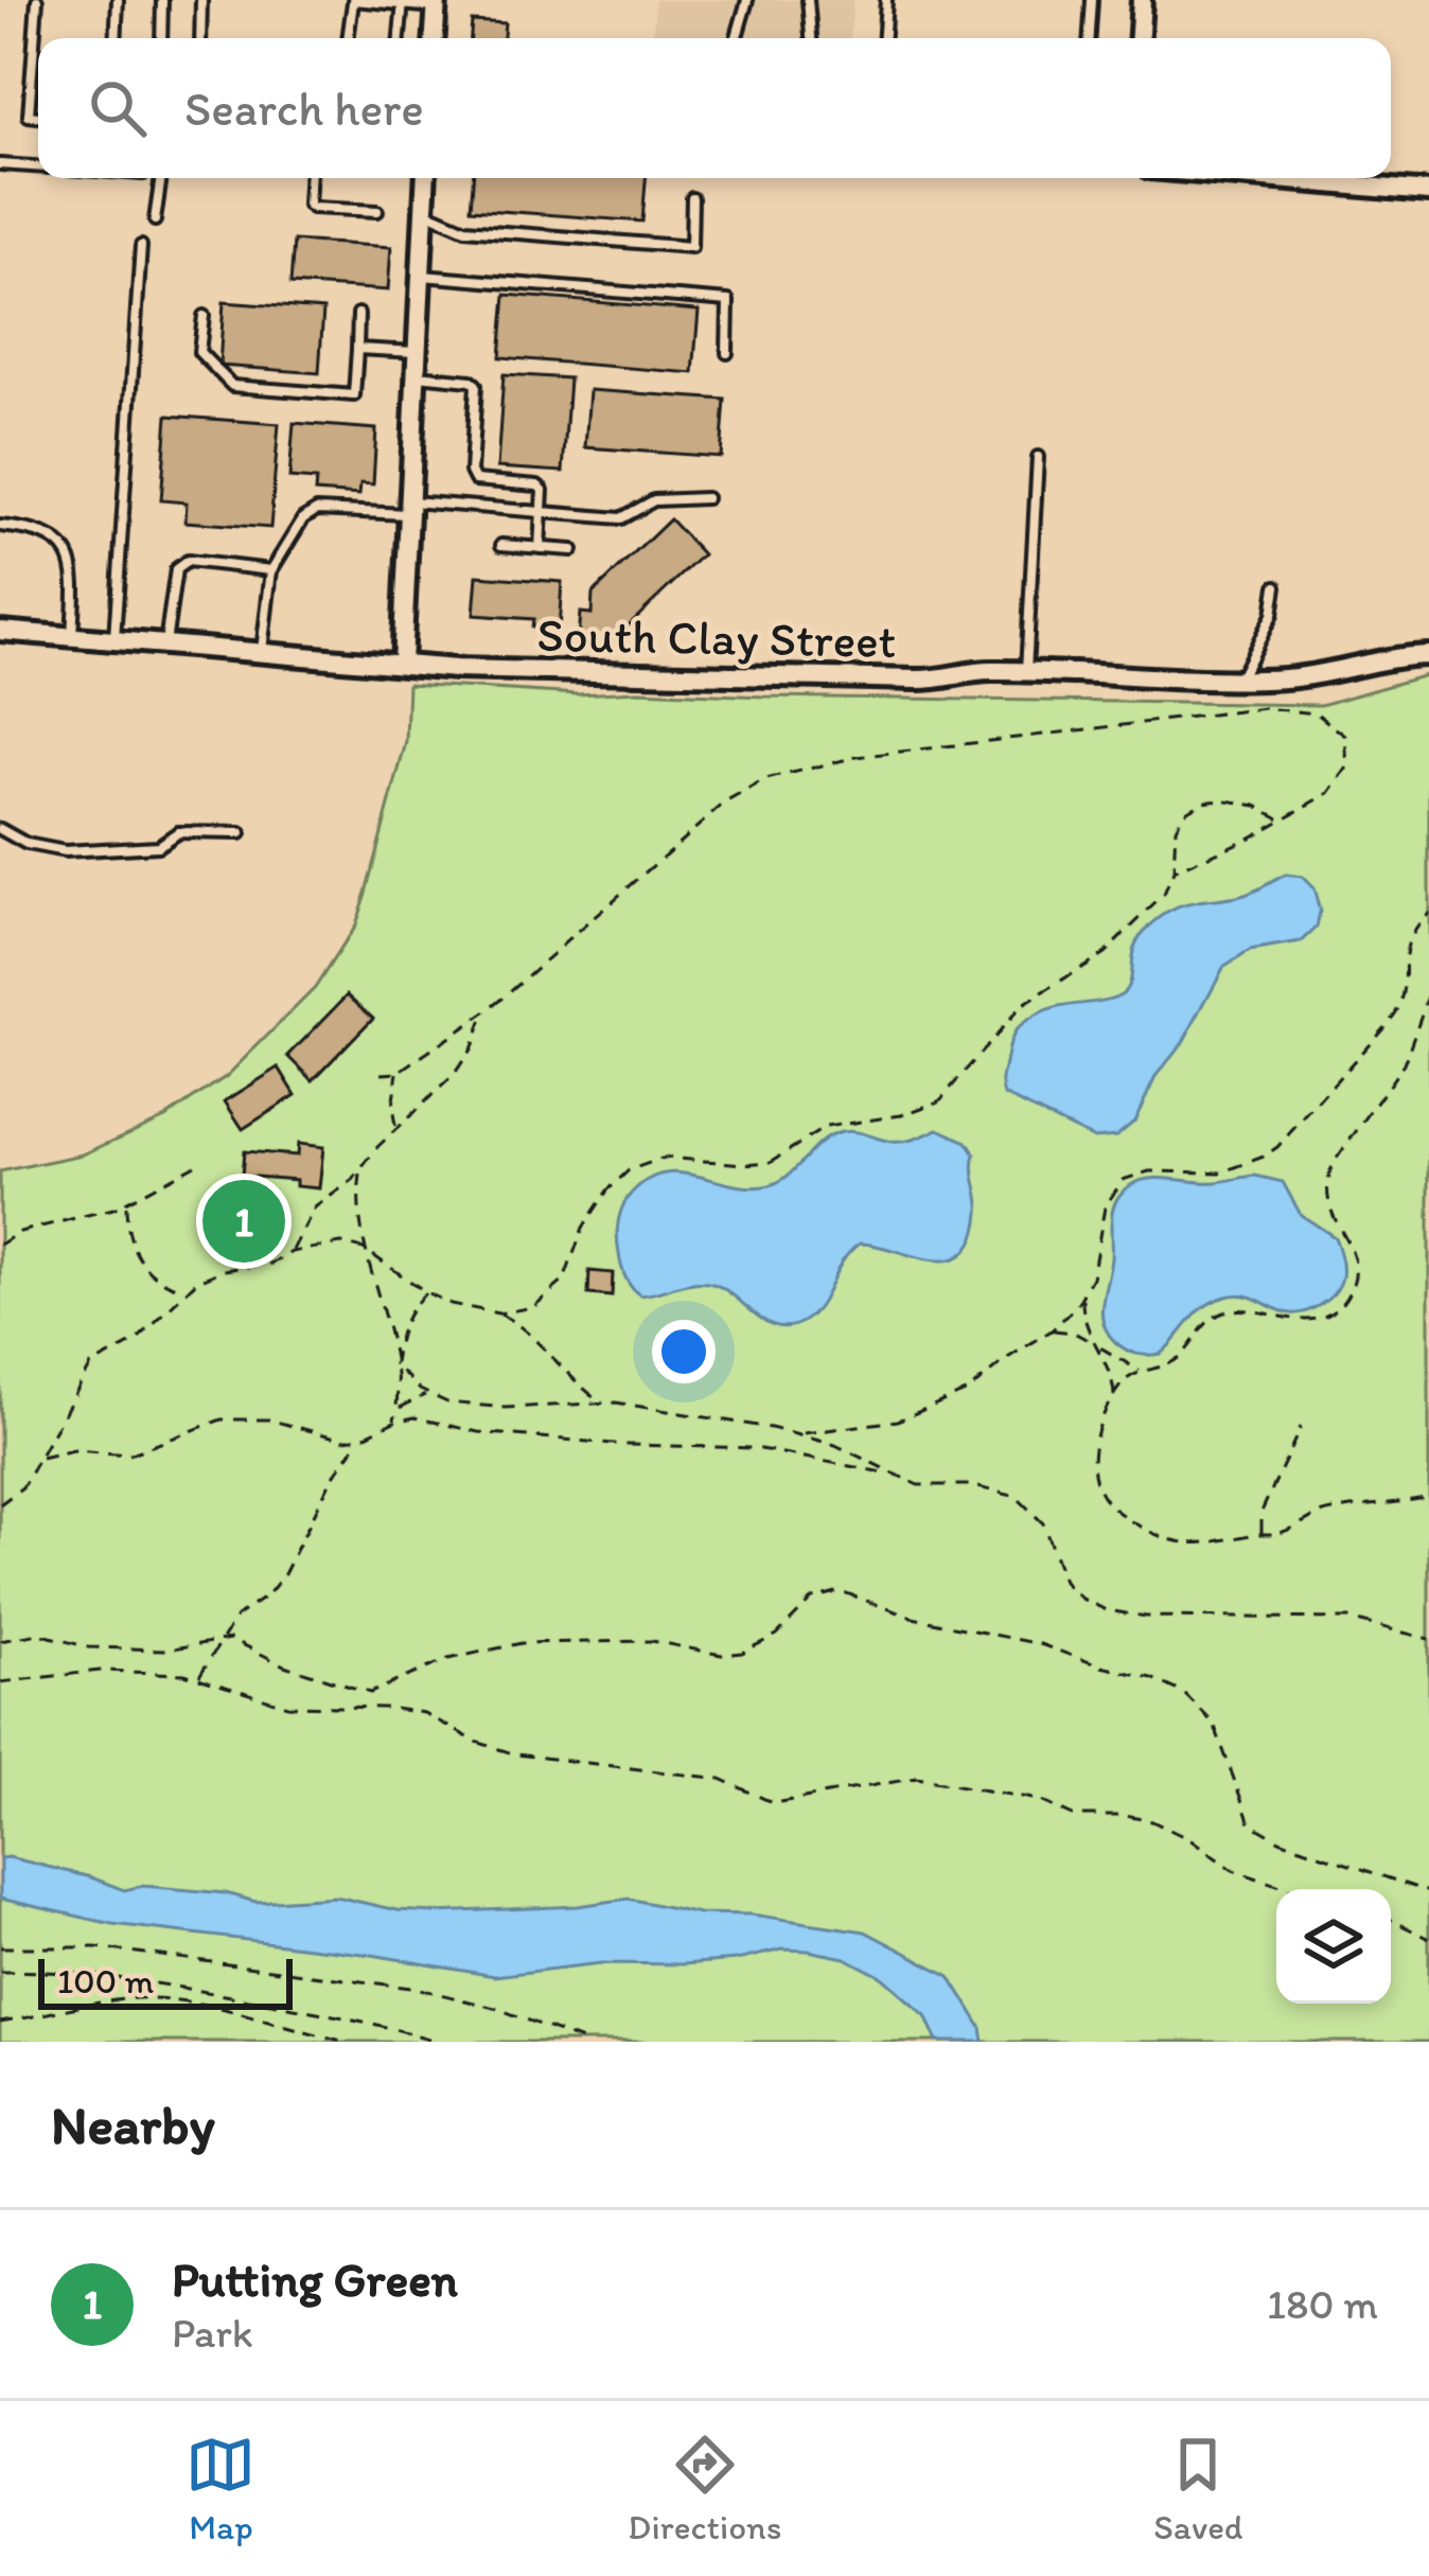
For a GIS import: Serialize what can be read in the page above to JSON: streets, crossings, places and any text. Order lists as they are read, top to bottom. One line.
{"streets":{"street":["South Clay Street"]},"scale_bar":"100 m","page":{"search":"Search here","pins":"1","scale":"100 m","heading":"Nearby","list":[{"mark":"1","name":"Putting Green","note":"Park","value":"180 m"}],"nav":["Map","Directions","Saved"]}}
